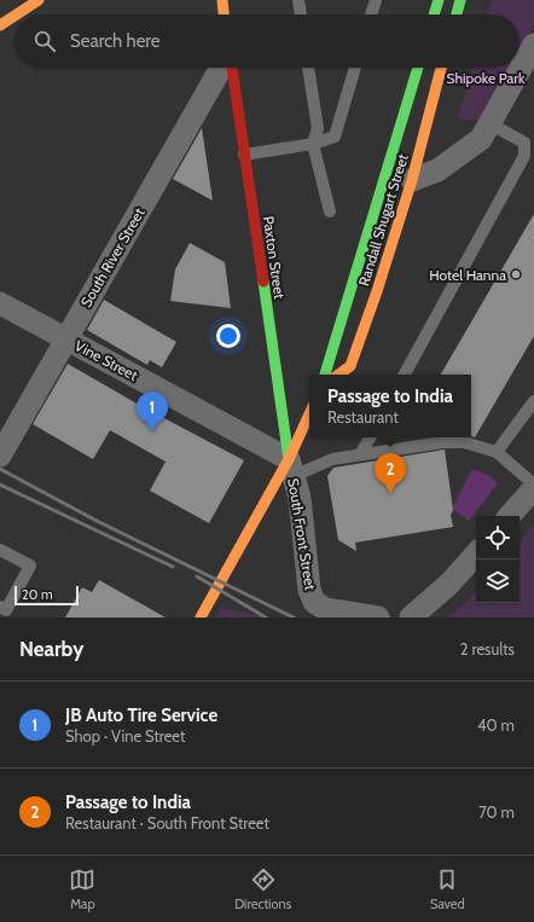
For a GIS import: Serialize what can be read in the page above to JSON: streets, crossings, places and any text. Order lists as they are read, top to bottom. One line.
{"streets":{"main road":["Randall Shugart Street","Paxton Street","South Front Street"],"street":["South River Street","Vine Street"]},"crossings":[["South River Street","Vine Street"],["Paxton Street","Vine Street"],["Paxton Street","South Front Street"],["Vine Street","South Front Street"]],"parks":["Shipoke Park"],"places":["Hotel Hanna"],"scale_bar":"20 m","page":{"search":"Search here","popup":["Passage to India","Restaurant"],"pins":["1","2"],"scale":"20 m","heading":["Nearby","2 results"],"list":[{"mark":"1","name":"JB Auto Tire Service","note":"Shop · Vine Street","value":"40 m"},{"mark":"2","name":"Passage to India","note":"Restaurant · South Front Street","value":"70 m"}],"nav":["Map","Directions","Saved"]}}
